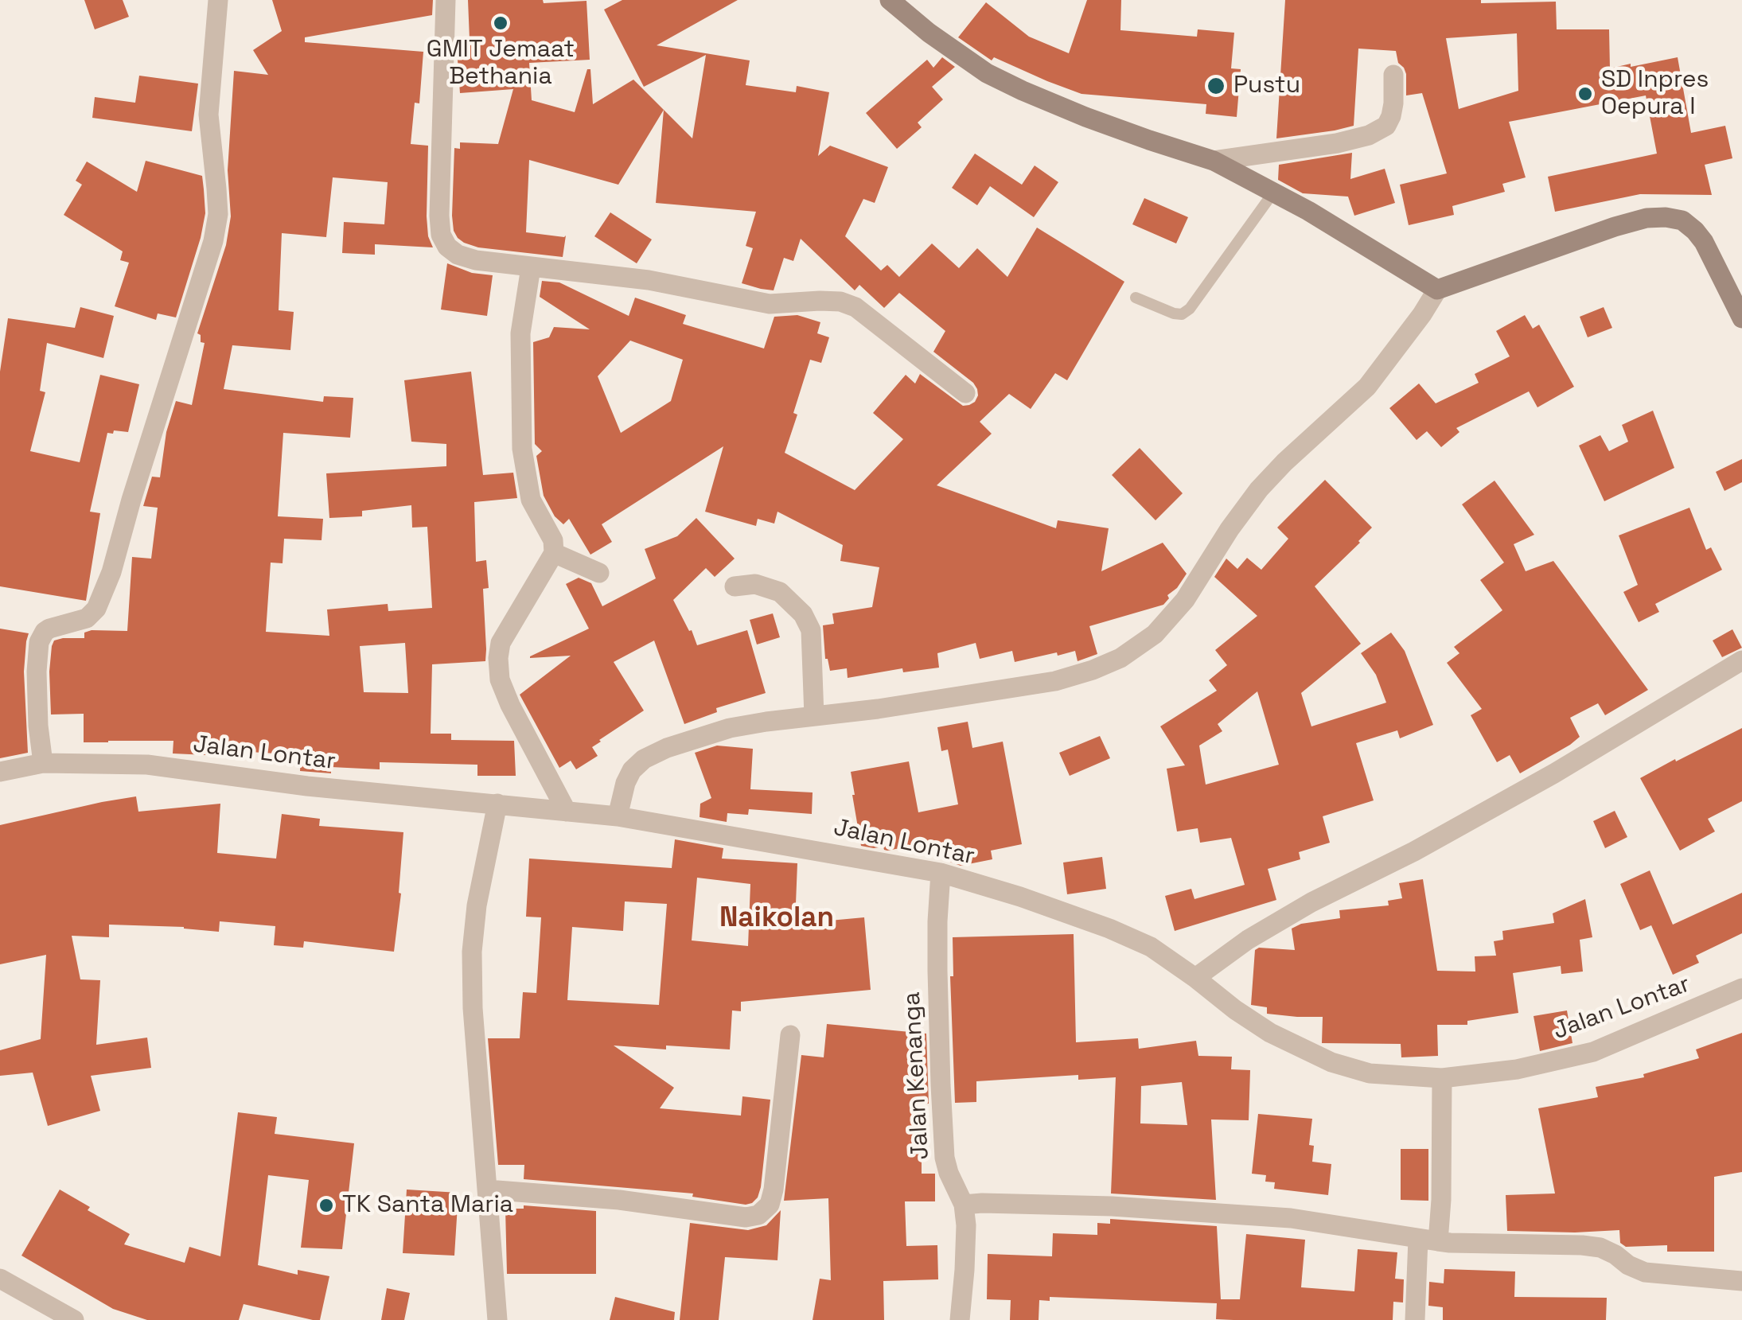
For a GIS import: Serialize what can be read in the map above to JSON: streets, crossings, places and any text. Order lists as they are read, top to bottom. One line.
{"streets":{"street":["Jalan Lontar","Jalan Kenanga"]},"crossings":[["Jalan Lontar","Jalan Kenanga"]],"districts":["Naikolan"],"places":["GMIT Jemaat Bethania","Pustu","SD Inpres Oepura I","TK Santa Maria"]}
